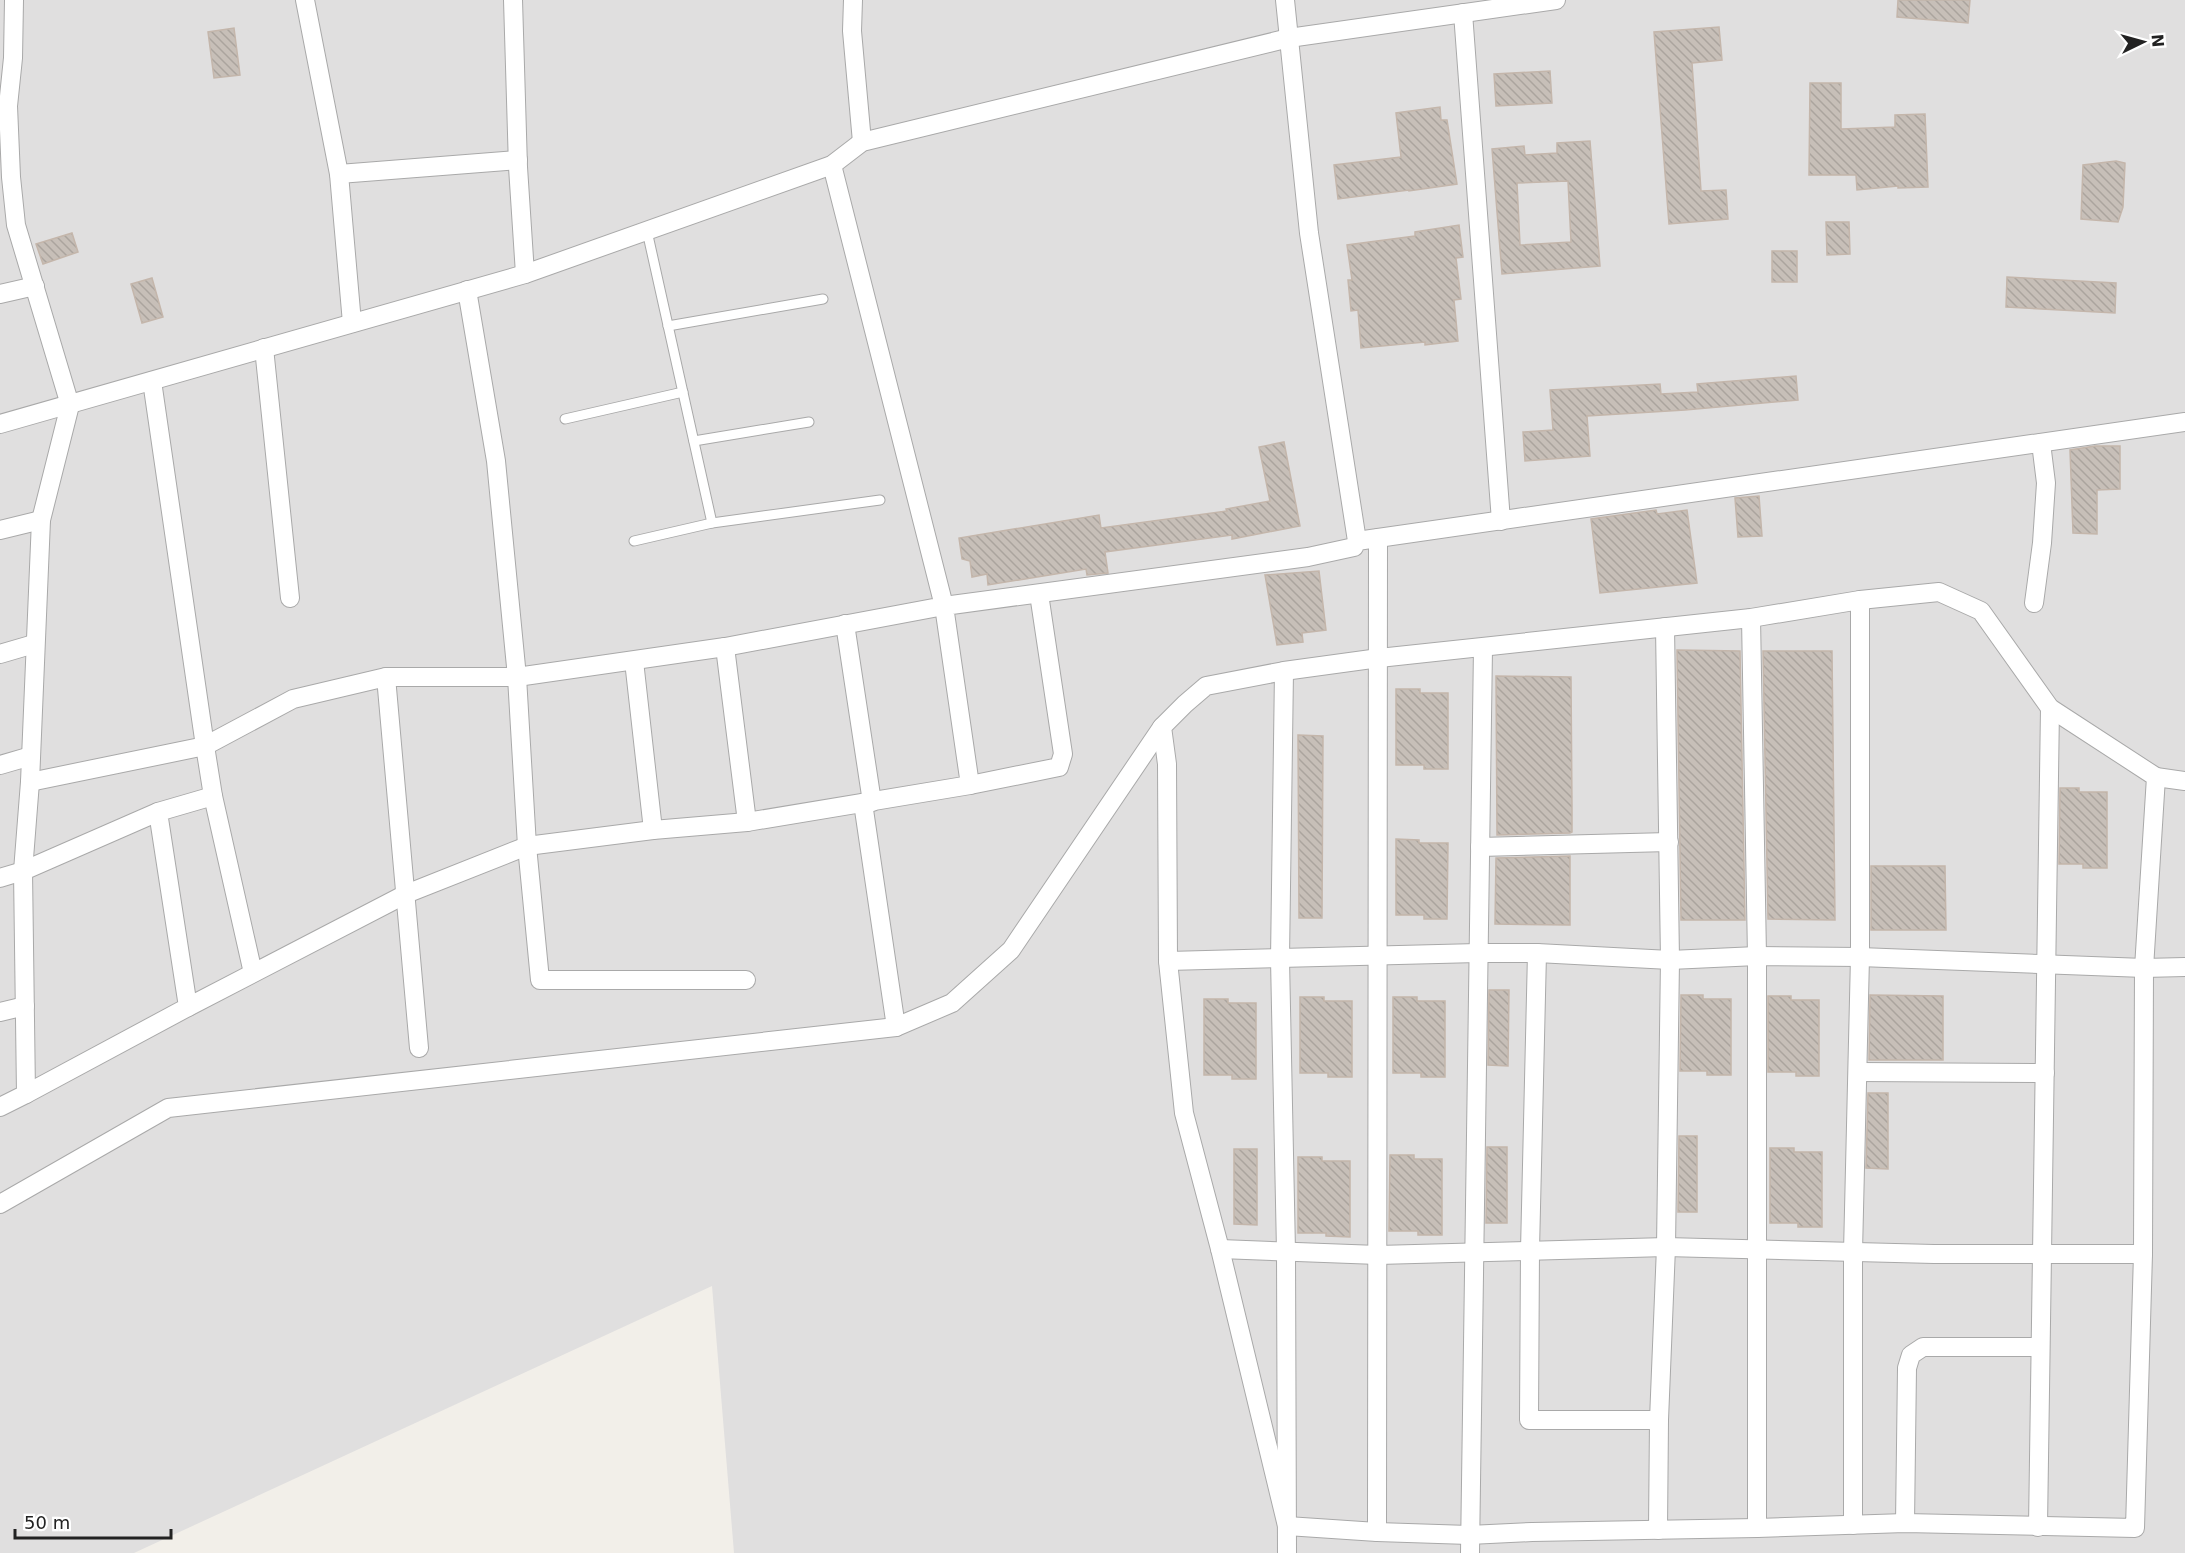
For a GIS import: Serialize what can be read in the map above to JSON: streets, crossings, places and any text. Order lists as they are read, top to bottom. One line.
{"scale_bar":"50 m","north":"right"}
